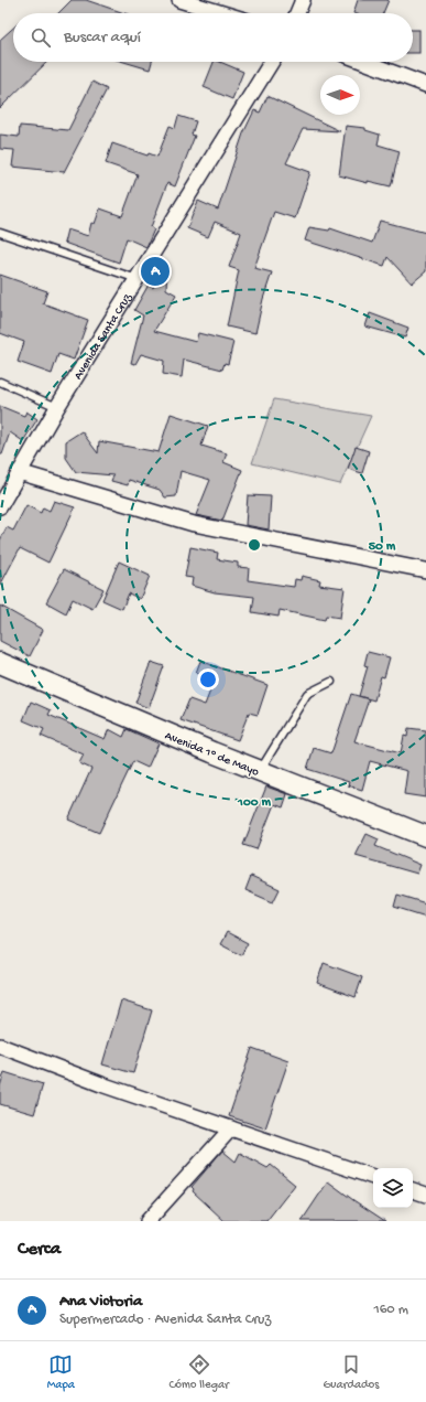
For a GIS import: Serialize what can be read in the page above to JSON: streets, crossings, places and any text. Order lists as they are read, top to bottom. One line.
{"streets":{"main road":["Avenida 1º de Mayo"],"street":["Avenida Santa Cruz"]},"north":"right","page":{"search":"Buscar aquí","pins":"A","heading":"Cerca","list":[{"mark":"A","name":"Ana Victoria","note":"Supermercado · Avenida Santa Cruz","value":"160 m"}],"nav":["Mapa","Cómo llegar","Guardados"]},"rings":["50 m","100 m"]}
